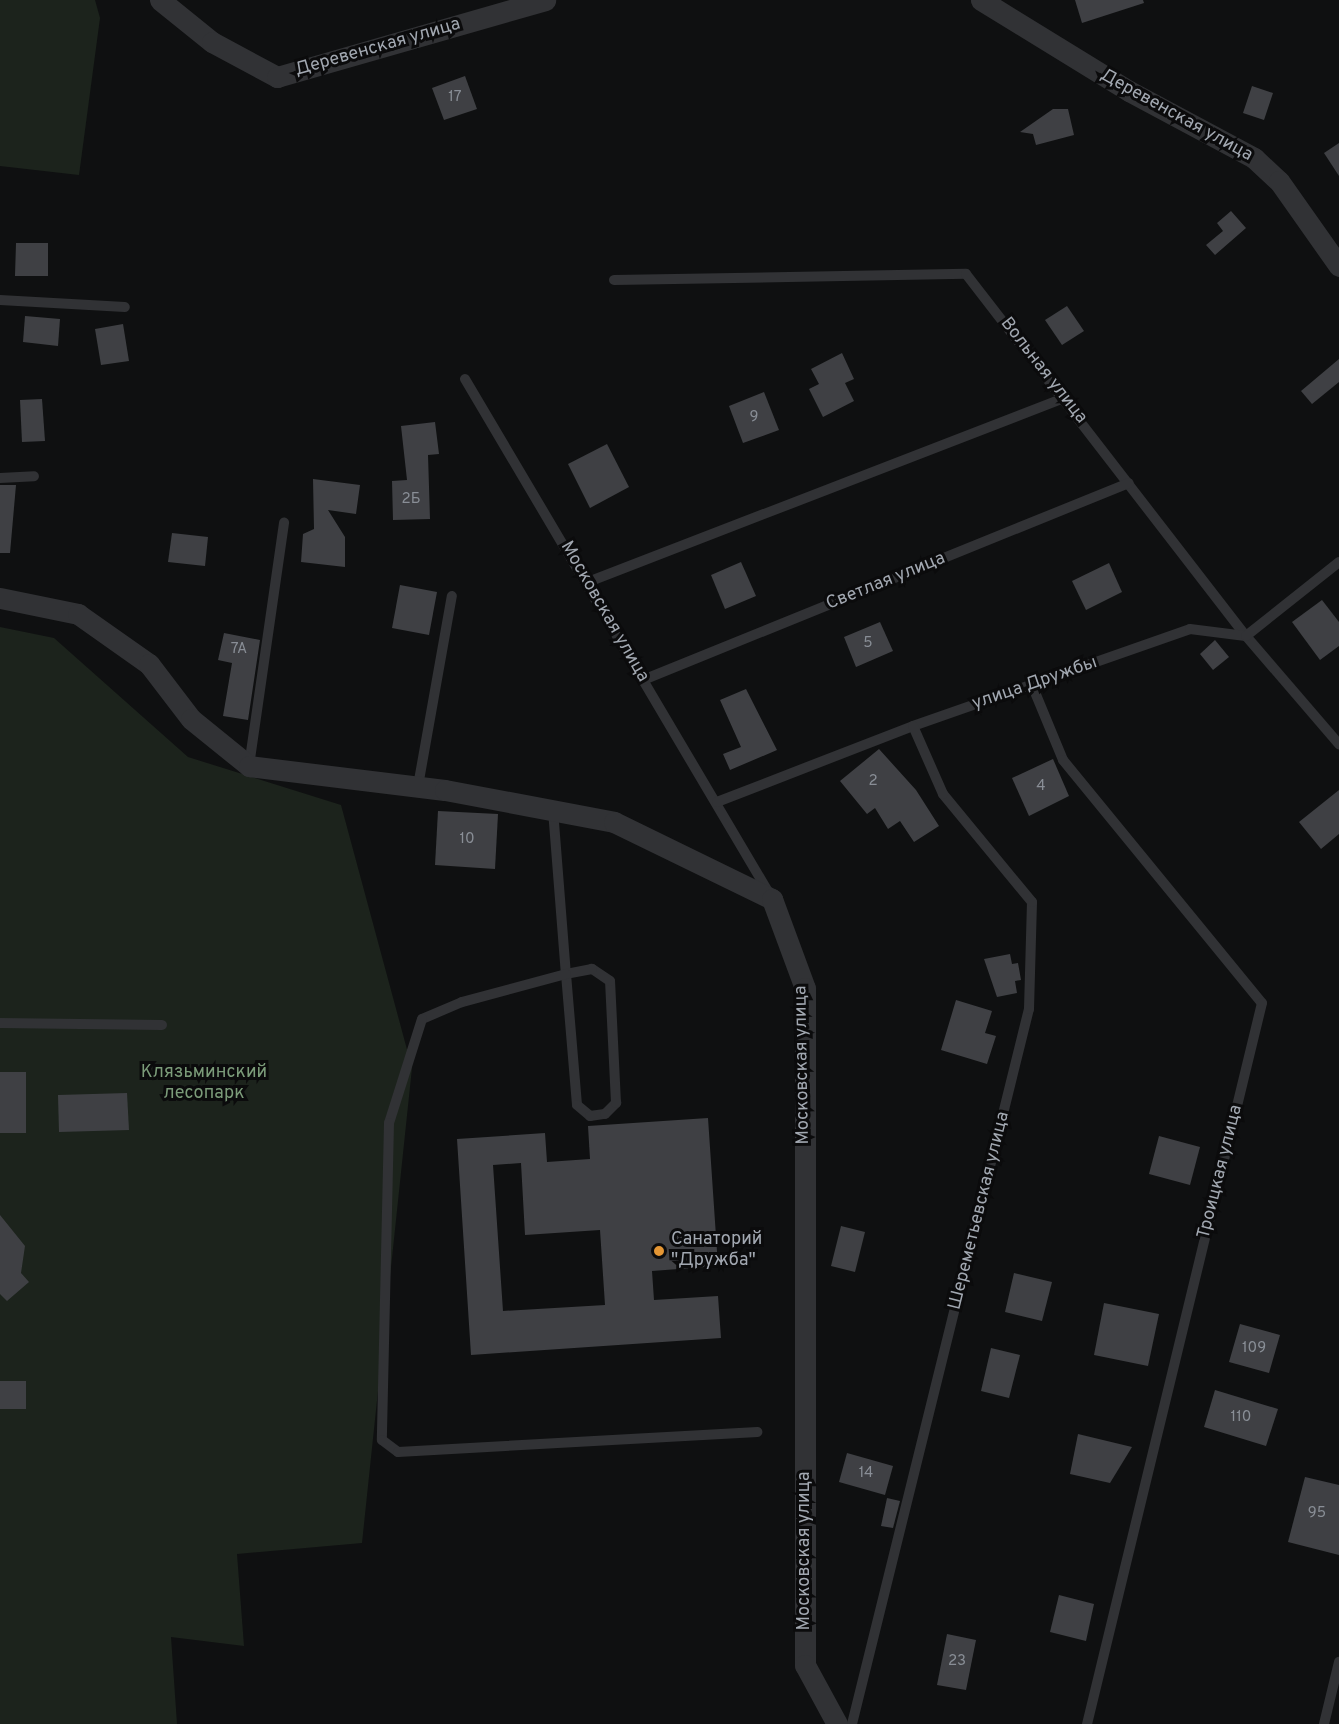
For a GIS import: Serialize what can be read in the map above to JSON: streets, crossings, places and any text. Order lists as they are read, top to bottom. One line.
{"streets":{"street":["Деревенская улица","Московская улица"],"lane":["Вольная улица","Светлая улица","улица Дружбы","Троицкая улица","Шереметьевская улица"]},"crossings":[["Вольная улица","Светлая улица"],["Вольная улица","улица Дружбы"],["Светлая улица","Московская улица"],["Московская улица","улица Дружбы"],["улица Дружбы","Троицкая улица"],["улица Дружбы","Шереметьевская улица"]],"parks":["Клязьминский лесопарк"],"places":["Санаторий \"Дружба\""],"house_numbers":["17","9","2Б","5","7А","2","4","10","109","110","14","95","23"]}
